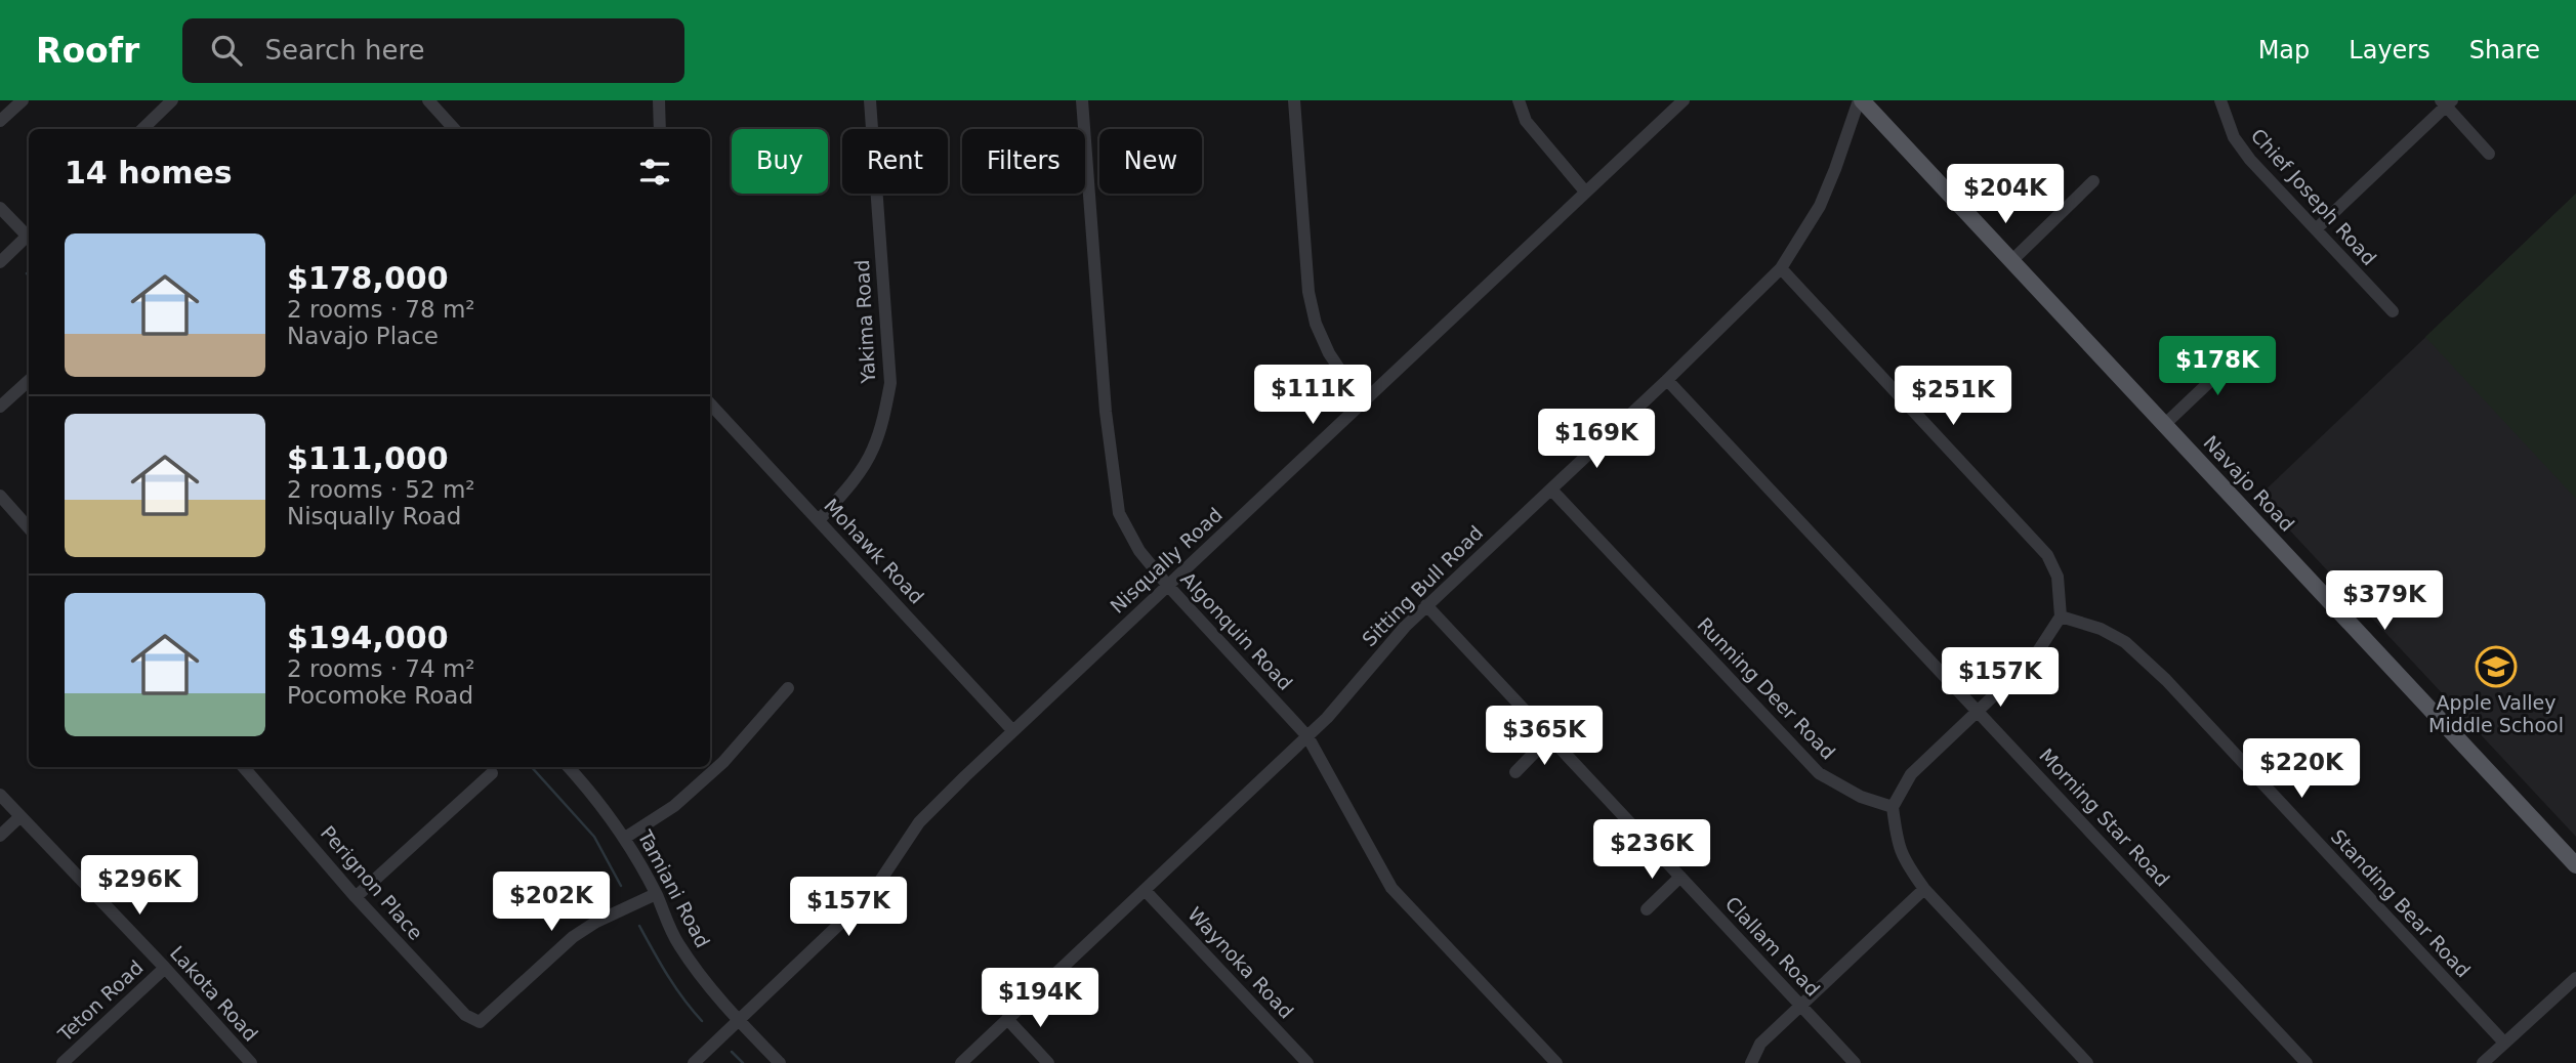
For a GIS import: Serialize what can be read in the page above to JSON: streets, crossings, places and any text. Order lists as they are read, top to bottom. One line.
{"streets":{"main road":["Navajo Road"],"street":["Chief Joseph Road","Yakima Road","Mohawk Road","Nisqually Road","Sitting Bull Road","Algonquin Road","Running Deer Road","Morning Star Road","Perignon Place","Tamiani Road","Standing Bear Road","Clallam Road","Waynoka Road","Lakota Road","Teton Road"]},"crossings":[["Yakima Road","Mohawk Road"],["Navajo Road","Sitting Bull Road"],["Mohawk Road","Nisqually Road"],["Nisqually Road","Algonquin Road"],["Nisqually Road","Tamiani Road"],["Sitting Bull Road","Algonquin Road"],["Sitting Bull Road","Running Deer Road"],["Sitting Bull Road","Morning Star Road"],["Sitting Bull Road","Clallam Road"],["Sitting Bull Road","Waynoka Road"],["Perignon Place","Tamiani Road"],["Lakota Road","Teton Road"]],"places":{"school or university":["Apple Valley Middle School"]},"page":{"header":"Roofr","search":"Search here","nav":["Map","Layers","Share"],"chip":["Buy","Rent","Filters","New"],"heading":"14 homes","price":["$204K","$178K","$111K","$251K","$169K","$379K","$157K","$365K","$220K","$236K","$296K","$202K","$157K","$194K"],"list":[{"name":"$178,000","note":"2 rooms · 78 m² · Navajo Place"},{"name":"$111,000","note":"2 rooms · 52 m² · Nisqually Road"},{"name":"$194,000","note":"2 rooms · 74 m² · Pocomoke Road"}]}}
